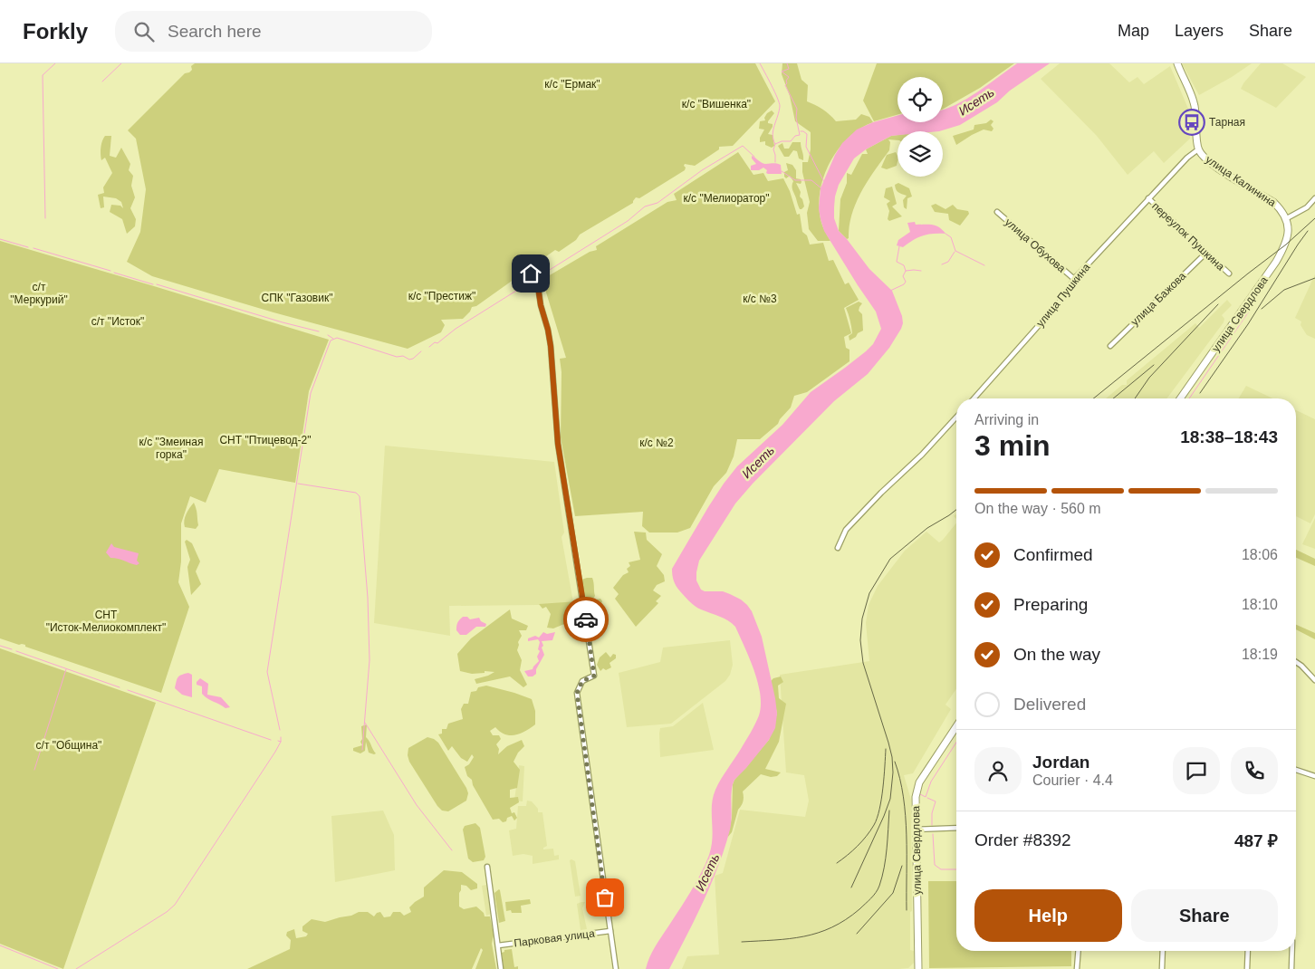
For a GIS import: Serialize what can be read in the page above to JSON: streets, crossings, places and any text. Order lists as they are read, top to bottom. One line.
{"streets":{"main road":["улица Калинина","улица Свердлова"],"street":["переулок Пушкина","улица Обухова","улица Пушкина","улица Бажова","Парковая улица"]},"crossings":[["улица Калинина","улица Пушкина"],["улица Калинина","улица Свердлова"],["переулок Пушкина","улица Пушкина"],["переулок Пушкина","улица Бажова"],["улица Обухова","улица Пушкина"]],"water":["Исеть"],"parks":["к/с \"Ермак\"","к/с \"Вишенка\"","к/с \"Мелиоратор\"","с/т \"Меркурий\"","к/с \"Престиж\"","СПК \"Газовик\"","к/с №3","с/т \"Исток\"","СНТ \"Птицевод-2\"","к/с \"Змеиная горка\"","к/с №2","СНТ \"Исток-Мелиокомплект\"","с/т \"Община\""],"places":{"bus stop":["Тарная"]},"page":{"header":"Forkly","search":"Search here","nav":["Map","Layers","Share"],"heading":["3 min","Arriving in","18:38–18:43"],"panel":["Jordan","Courier · 4.4","Order #8392","487 ₽"],"bar":"On the way · 560 m","list":[["Confirmed","18:06"],["Preparing","18:10"],["On the way","18:19"],"Delivered"],"buttons":["Help","Share"]}}
